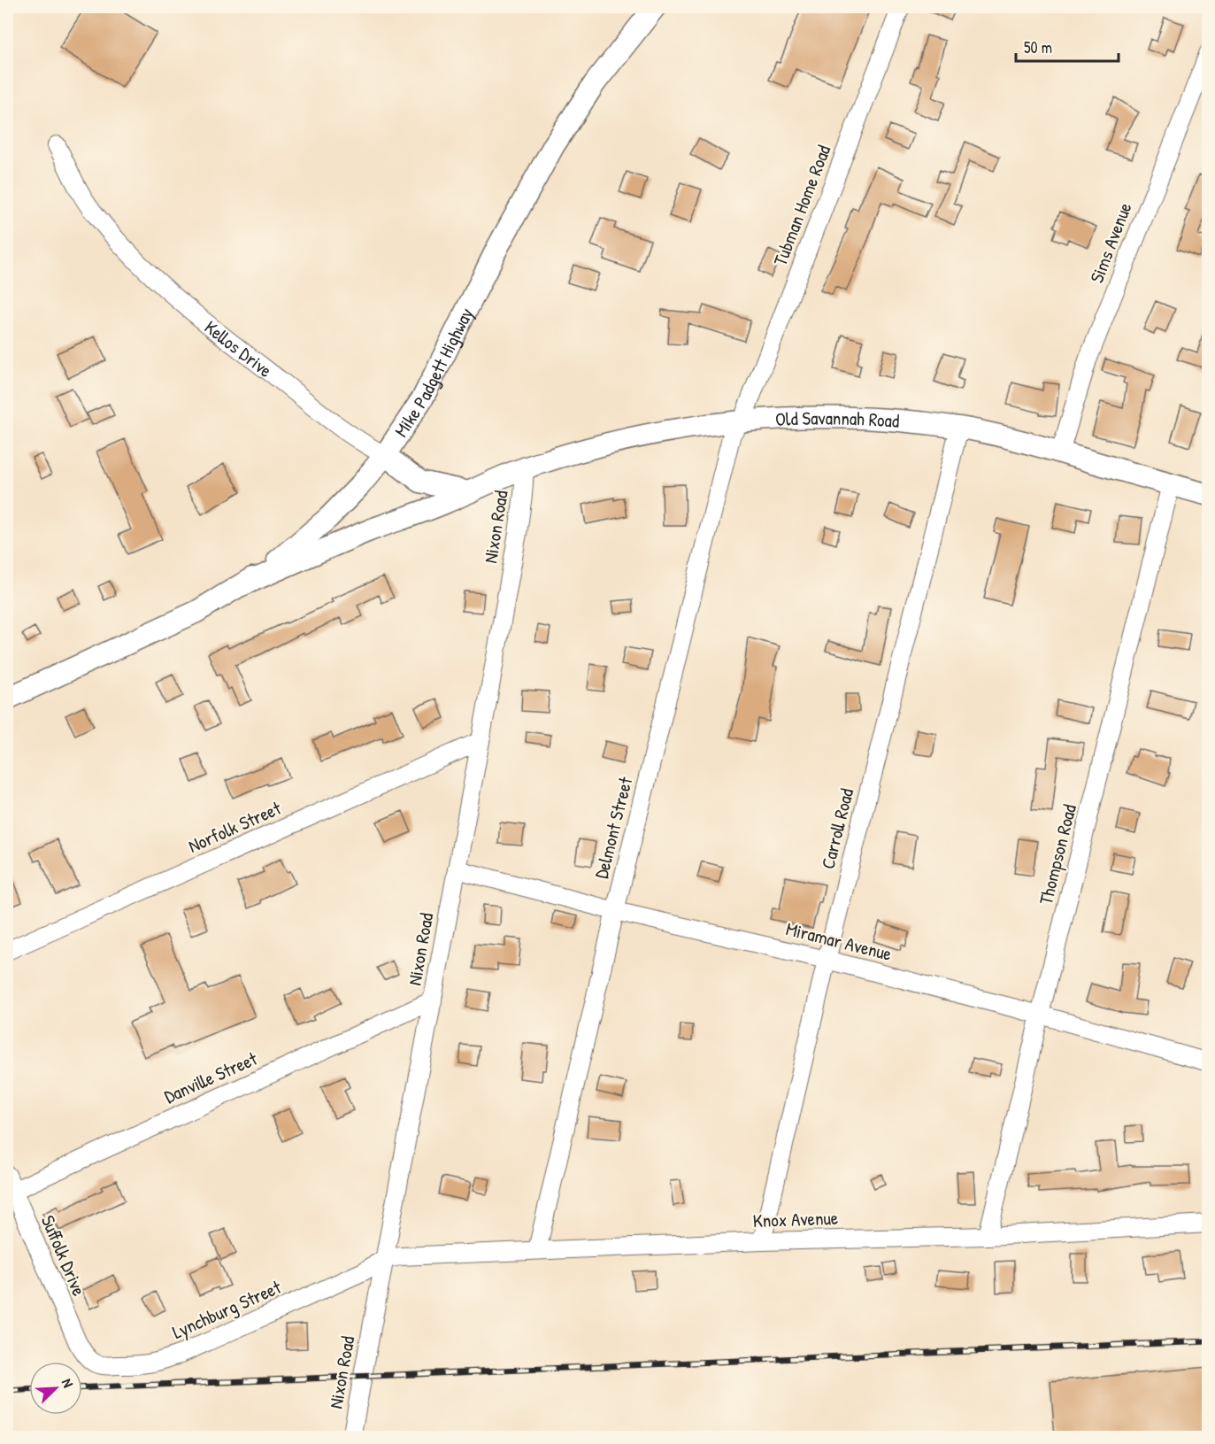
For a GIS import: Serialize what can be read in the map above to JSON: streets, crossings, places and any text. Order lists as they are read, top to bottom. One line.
{"streets":{"main road":["Kellos Drive","Mike Padgett Highway","Old Savannah Road"],"street":["Tubman Home Road","Sims Avenue","Nixon Road","Norfolk Street","Delmont Street","Carroll Road","Thompson Road","Miramar Avenue","Danville Street","Knox Avenue","Suffolk Drive","Lynchburg Street"]},"crossings":[["Tubman Home Road","Old Savannah Road"],["Tubman Home Road","Delmont Street"],["Sims Avenue","Old Savannah Road"],["Kellos Drive","Mike Padgett Highway"],["Kellos Drive","Old Savannah Road"],["Mike Padgett Highway","Old Savannah Road"],["Old Savannah Road","Nixon Road"],["Old Savannah Road","Delmont Street"],["Old Savannah Road","Carroll Road"],["Old Savannah Road","Thompson Road"],["Nixon Road","Norfolk Street"],["Nixon Road","Miramar Avenue"],["Nixon Road","Danville Street"],["Nixon Road","Knox Avenue"],["Nixon Road","Lynchburg Street"],["Delmont Street","Miramar Avenue"],["Delmont Street","Knox Avenue"],["Carroll Road","Miramar Avenue"],["Carroll Road","Knox Avenue"],["Thompson Road","Miramar Avenue"],["Thompson Road","Knox Avenue"],["Danville Street","Suffolk Drive"],["Knox Avenue","Lynchburg Street"],["Suffolk Drive","Lynchburg Street"]],"scale_bar":"50 m","north":"top right"}
